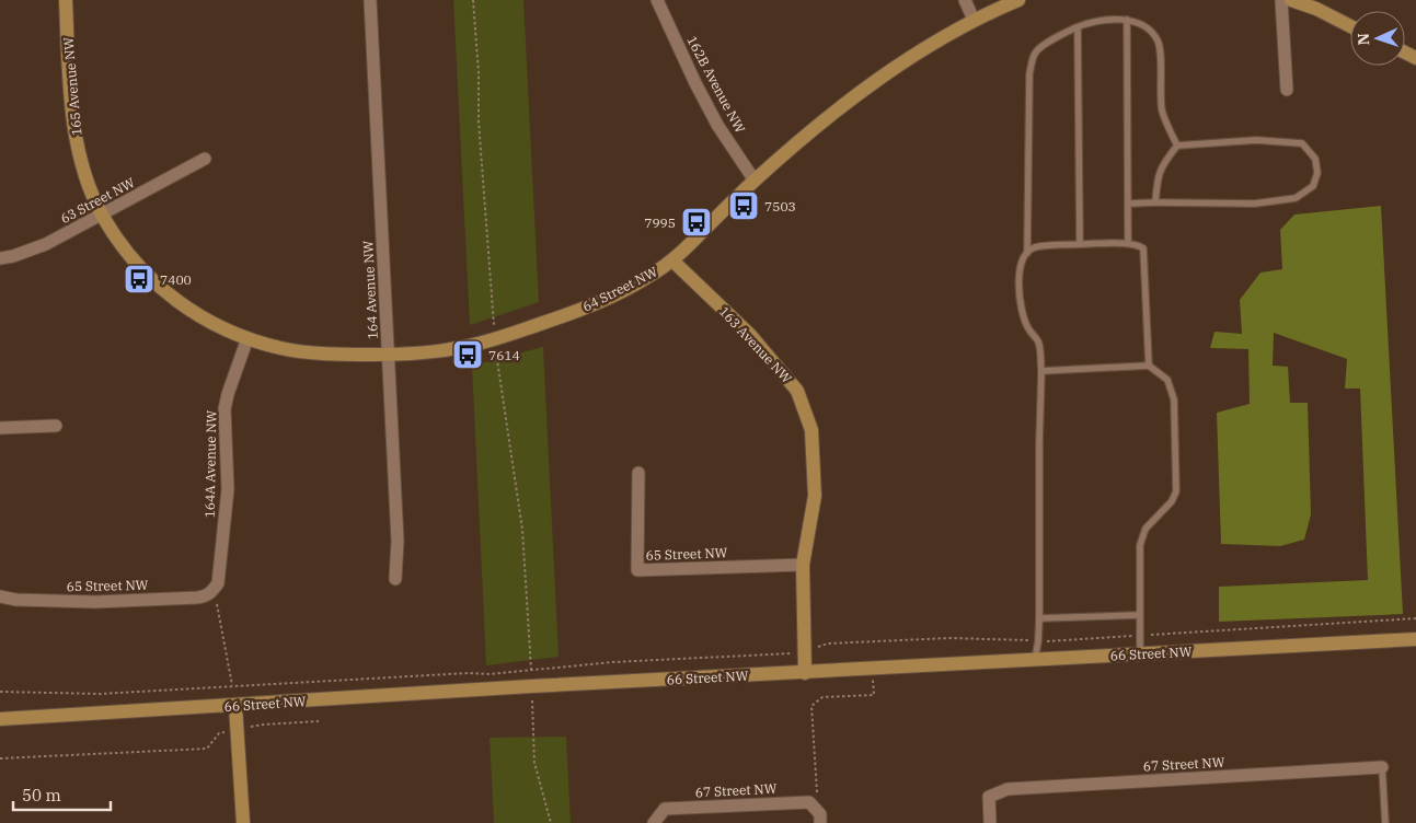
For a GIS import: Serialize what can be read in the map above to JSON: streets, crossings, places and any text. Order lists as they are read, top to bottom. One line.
{"streets":{"street":["162B Avenue NW","165 Avenue NW","63 Street NW","64 Street NW","164 Avenue NW","163 Avenue NW","164A Avenue NW","65 Street NW","66 Street NW","67 Street NW"]},"crossings":[["162B Avenue NW","64 Street NW"],["165 Avenue NW","63 Street NW"],["165 Avenue NW","64 Street NW"],["64 Street NW","164 Avenue NW"],["64 Street NW","163 Avenue NW"],["64 Street NW","164A Avenue NW"],["163 Avenue NW","65 Street NW"],["163 Avenue NW","66 Street NW"],["164A Avenue NW","65 Street NW"]],"places":{"bus stop":["7503","7995","7400","7614"]},"scale_bar":"50 m","north":"left"}
